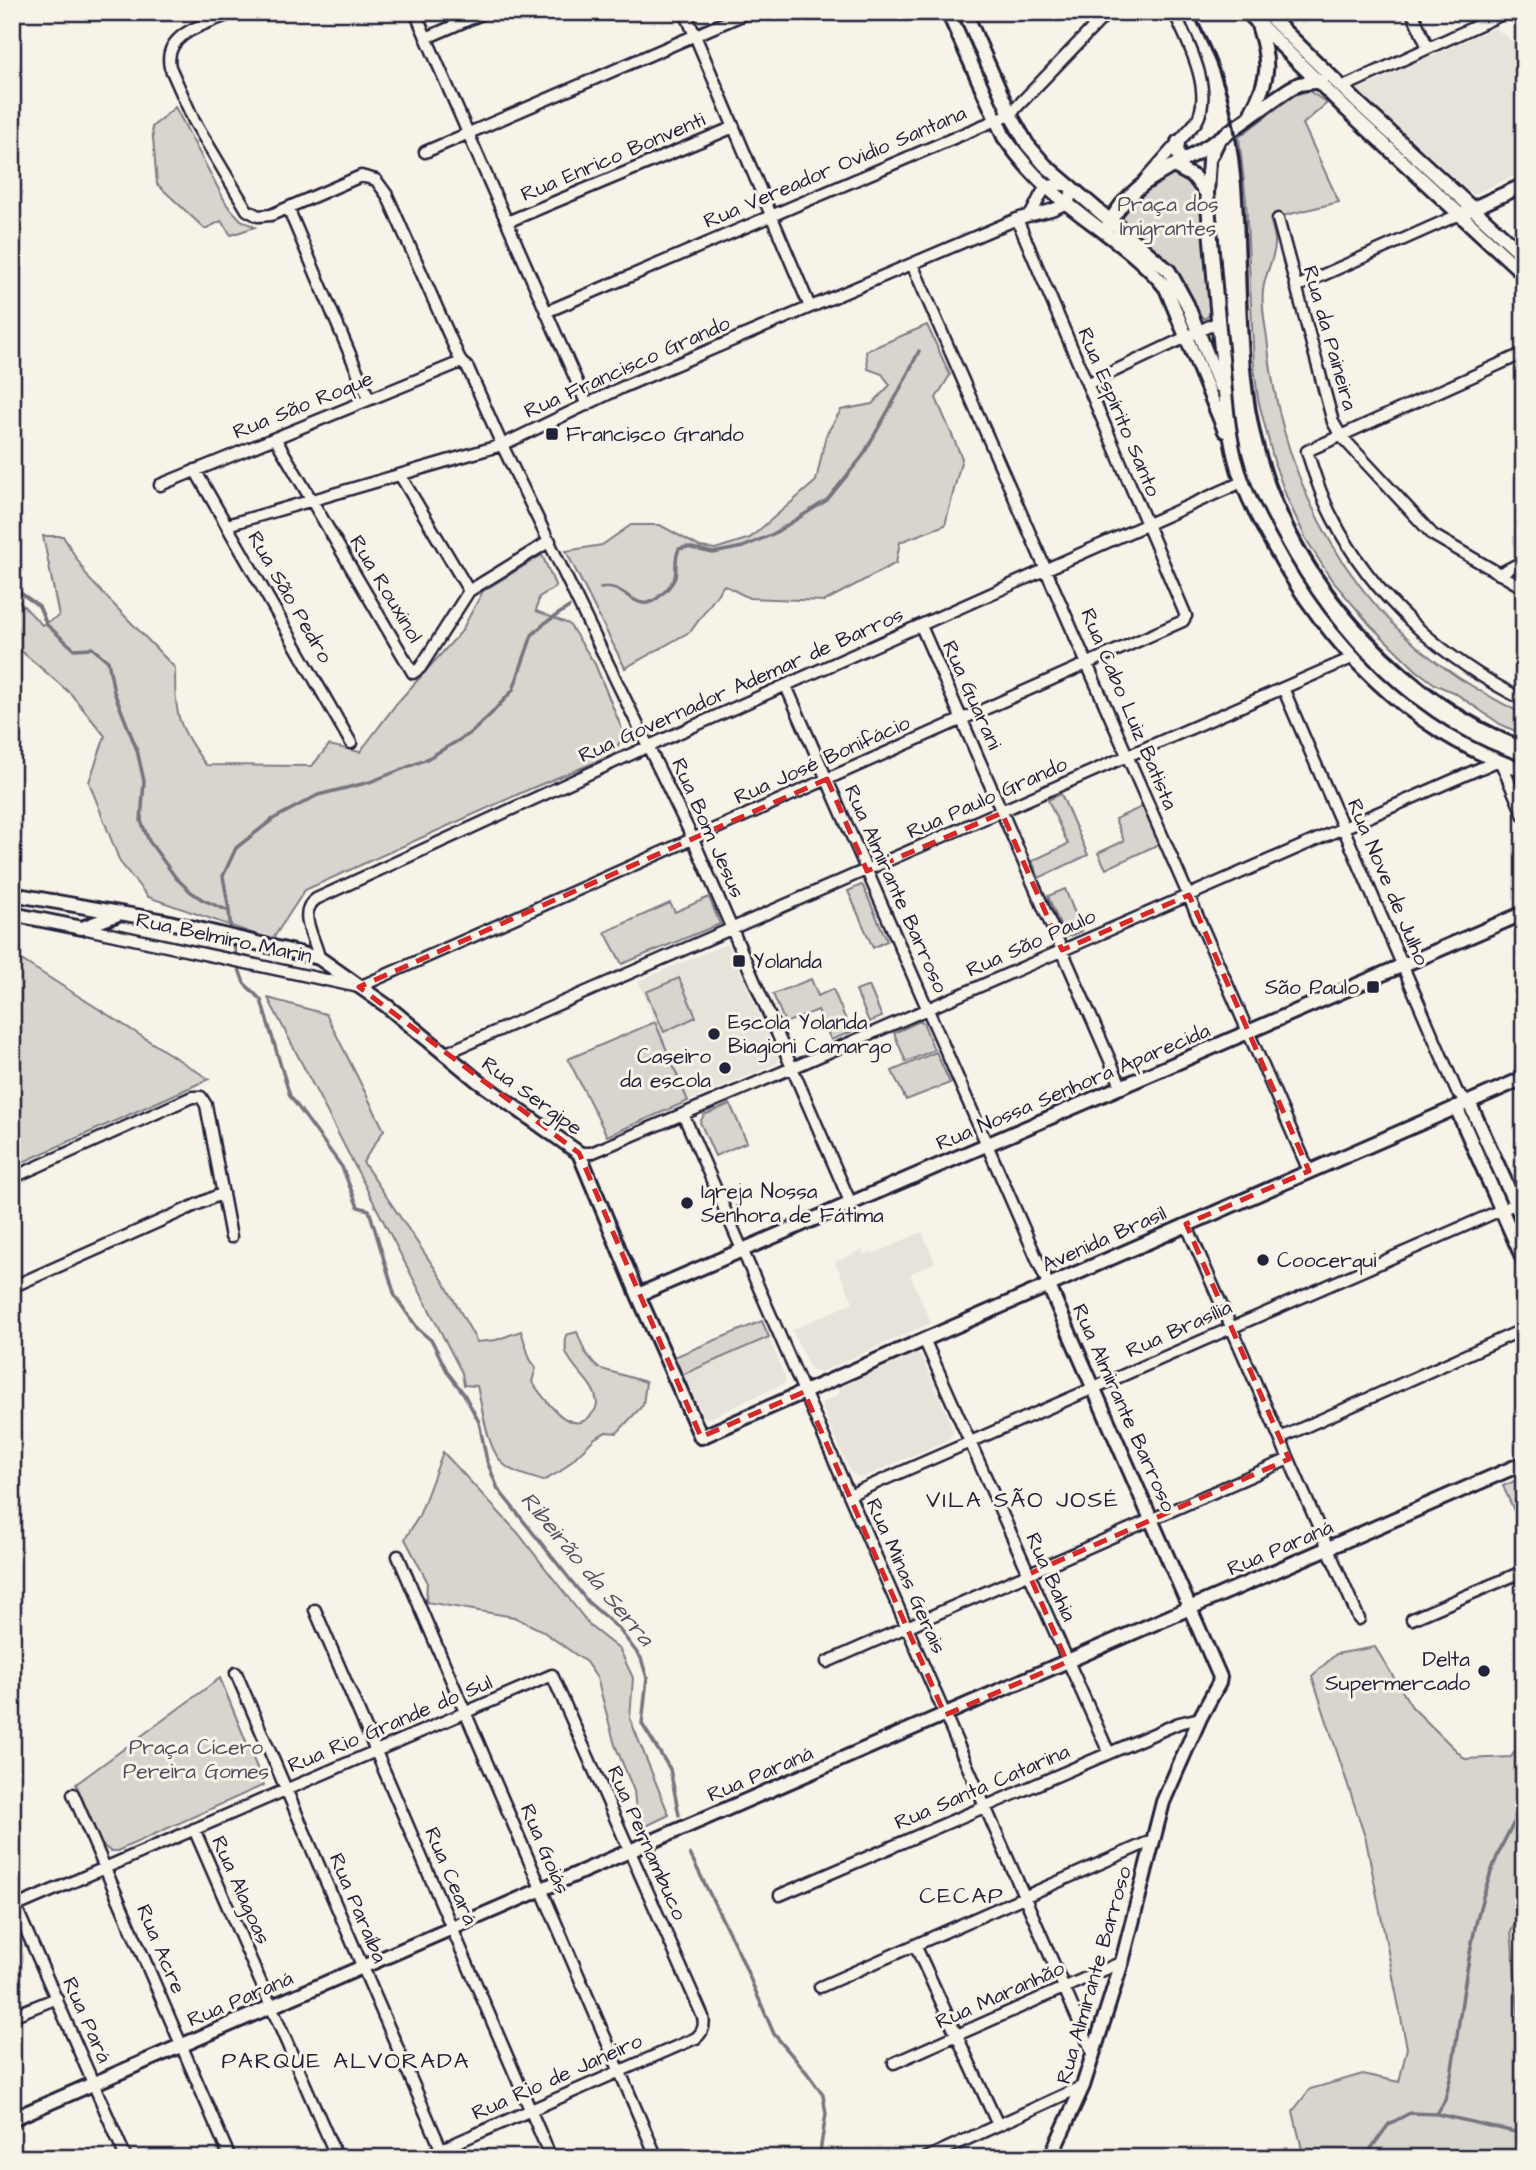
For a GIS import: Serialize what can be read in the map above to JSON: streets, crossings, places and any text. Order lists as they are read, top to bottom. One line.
{"streets":{"street":["Rua Enrico Bonventi","Rua Vereador Ovidio Santana","Rua da Paineira","Rua Francisco Grando","Rua São Roque","Rua Espírito Santo","Rua Rouxinol","Rua São Pedro","Rua Governador Ademar de Barros","Rua Guarani","Rua Cabo Luiz Batista","Rua José Bonifácio","Rua Paulo Grando","Rua Bom Jesus","Rua Nove de Julho","Rua Almirante Barroso","Rua Belmiro Marin","Rua São Paulo","Rua Nossa Senhora Aparecida","Rua Sergipe","Avenida Brasil","Rua Brasília","Rua Paraná","Rua Minas Gerais","Rua Bahia","Rua Rio Grande do Sul","Rua Santa Catarina","Rua Pernambuco","Rua Goiás","Rua Ceará","Rua Alagoas","Rua Paraíba","Rua Acre","Rua Maranhão","Rua Pará","Rua Rio de Janeiro"]},"crossings":[["Rua Francisco Grando","Rua Espírito Santo"],["Rua Francisco Grando","Rua Rouxinol"],["Rua Francisco Grando","Rua São Pedro"],["Rua Francisco Grando","Rua Cabo Luiz Batista"],["Rua Francisco Grando","Rua Bom Jesus"],["Rua São Roque","Rua São Pedro"],["Rua São Roque","Rua Bom Jesus"],["Rua Espírito Santo","Rua Governador Ademar de Barros"],["Rua Espírito Santo","Rua José Bonifácio"],["Rua Rouxinol","Rua Bom Jesus"],["Rua Governador Ademar de Barros","Rua Guarani"],["Rua Governador Ademar de Barros","Rua Cabo Luiz Batista"],["Rua Governador Ademar de Barros","Rua Bom Jesus"],["Rua Governador Ademar de Barros","Rua Almirante Barroso"],["Rua Governador Ademar de Barros","Rua Sergipe"],["Rua Guarani","Rua José Bonifácio"],["Rua Guarani","Rua Paulo Grando"],["Rua Guarani","Rua São Paulo"],["Rua Guarani","Rua Nossa Senhora Aparecida"],["Rua Cabo Luiz Batista","Rua José Bonifácio"],["Rua Cabo Luiz Batista","Rua Paulo Grando"],["Rua Cabo Luiz Batista","Rua São Paulo"],["Rua Cabo Luiz Batista","Rua Nossa Senhora Aparecida"],["Rua Cabo Luiz Batista","Avenida Brasil"],["Rua José Bonifácio","Rua Bom Jesus"],["Rua José Bonifácio","Rua Almirante Barroso"],["Rua José Bonifácio","Rua Belmiro Marin"],["Rua José Bonifácio","Rua Sergipe"],["Rua Paulo Grando","Rua Bom Jesus"],["Rua Paulo Grando","Rua Nove de Julho"],["Rua Paulo Grando","Rua Almirante Barroso"],["Rua Paulo Grando","Rua Sergipe"],["Rua Bom Jesus","Rua São Paulo"],["Rua Bom Jesus","Rua Nossa Senhora Aparecida"],["Rua Nove de Julho","Rua São Paulo"],["Rua Nove de Julho","Rua Nossa Senhora Aparecida"],["Rua Nove de Julho","Avenida Brasil"],["Rua Almirante Barroso","Rua São Paulo"],["Rua Almirante Barroso","Rua Nossa Senhora Aparecida"],["Rua Almirante Barroso","Avenida Brasil"],["Rua Almirante Barroso","Rua Brasília"],["Rua Almirante Barroso","Rua Paraná"],["Rua Almirante Barroso","Rua Minas Gerais"],["Rua Almirante Barroso","Rua Santa Catarina"],["Rua Almirante Barroso","Rua Maranhão"],["Rua Belmiro Marin","Rua Sergipe"],["Rua São Paulo","Rua Sergipe"],["Rua São Paulo","Rua Minas Gerais"],["Rua Nossa Senhora Aparecida","Rua Sergipe"],["Rua Nossa Senhora Aparecida","Rua Minas Gerais"],["Rua Sergipe","Avenida Brasil"],["Avenida Brasil","Rua Minas Gerais"],["Avenida Brasil","Rua Bahia"],["Rua Brasília","Rua Minas Gerais"],["Rua Brasília","Rua Bahia"],["Rua Paraná","Rua Minas Gerais"],["Rua Paraná","Rua Bahia"],["Rua Paraná","Rua Pernambuco"],["Rua Paraná","Rua Goiás"],["Rua Paraná","Rua Ceará"],["Rua Paraná","Rua Alagoas"],["Rua Paraná","Rua Paraíba"],["Rua Paraná","Rua Acre"],["Rua Paraná","Rua Pará"],["Rua Minas Gerais","Rua Santa Catarina"],["Rua Minas Gerais","Rua Maranhão"],["Rua Bahia","Rua Santa Catarina"],["Rua Rio Grande do Sul","Rua Pernambuco"],["Rua Rio Grande do Sul","Rua Goiás"],["Rua Rio Grande do Sul","Rua Ceará"],["Rua Rio Grande do Sul","Rua Alagoas"],["Rua Rio Grande do Sul","Rua Paraíba"],["Rua Rio Grande do Sul","Rua Acre"],["Rua Rio Grande do Sul","Rua Pará"],["Rua Pernambuco","Rua Rio de Janeiro"],["Rua Goiás","Rua Rio de Janeiro"],["Rua Ceará","Rua Rio de Janeiro"],["Rua Paraíba","Rua Rio de Janeiro"]],"districts":["VILA SÃO JOSÉ","CECAP","PARQUE ALVORADA"],"water":["Ribeirão da Serra"],"parks":["Praça dos Imigrantes","Praça Cícero Pereira Gomes"],"places":{"transit":["Francisco Grando","Yolanda","São Paulo"],"other":["Escola Yolanda Biagioni Camargo","Caseiro da escola","Igreja Nossa Senhora de Fátima","Coocerqui","Delta Supermercado"]}}
